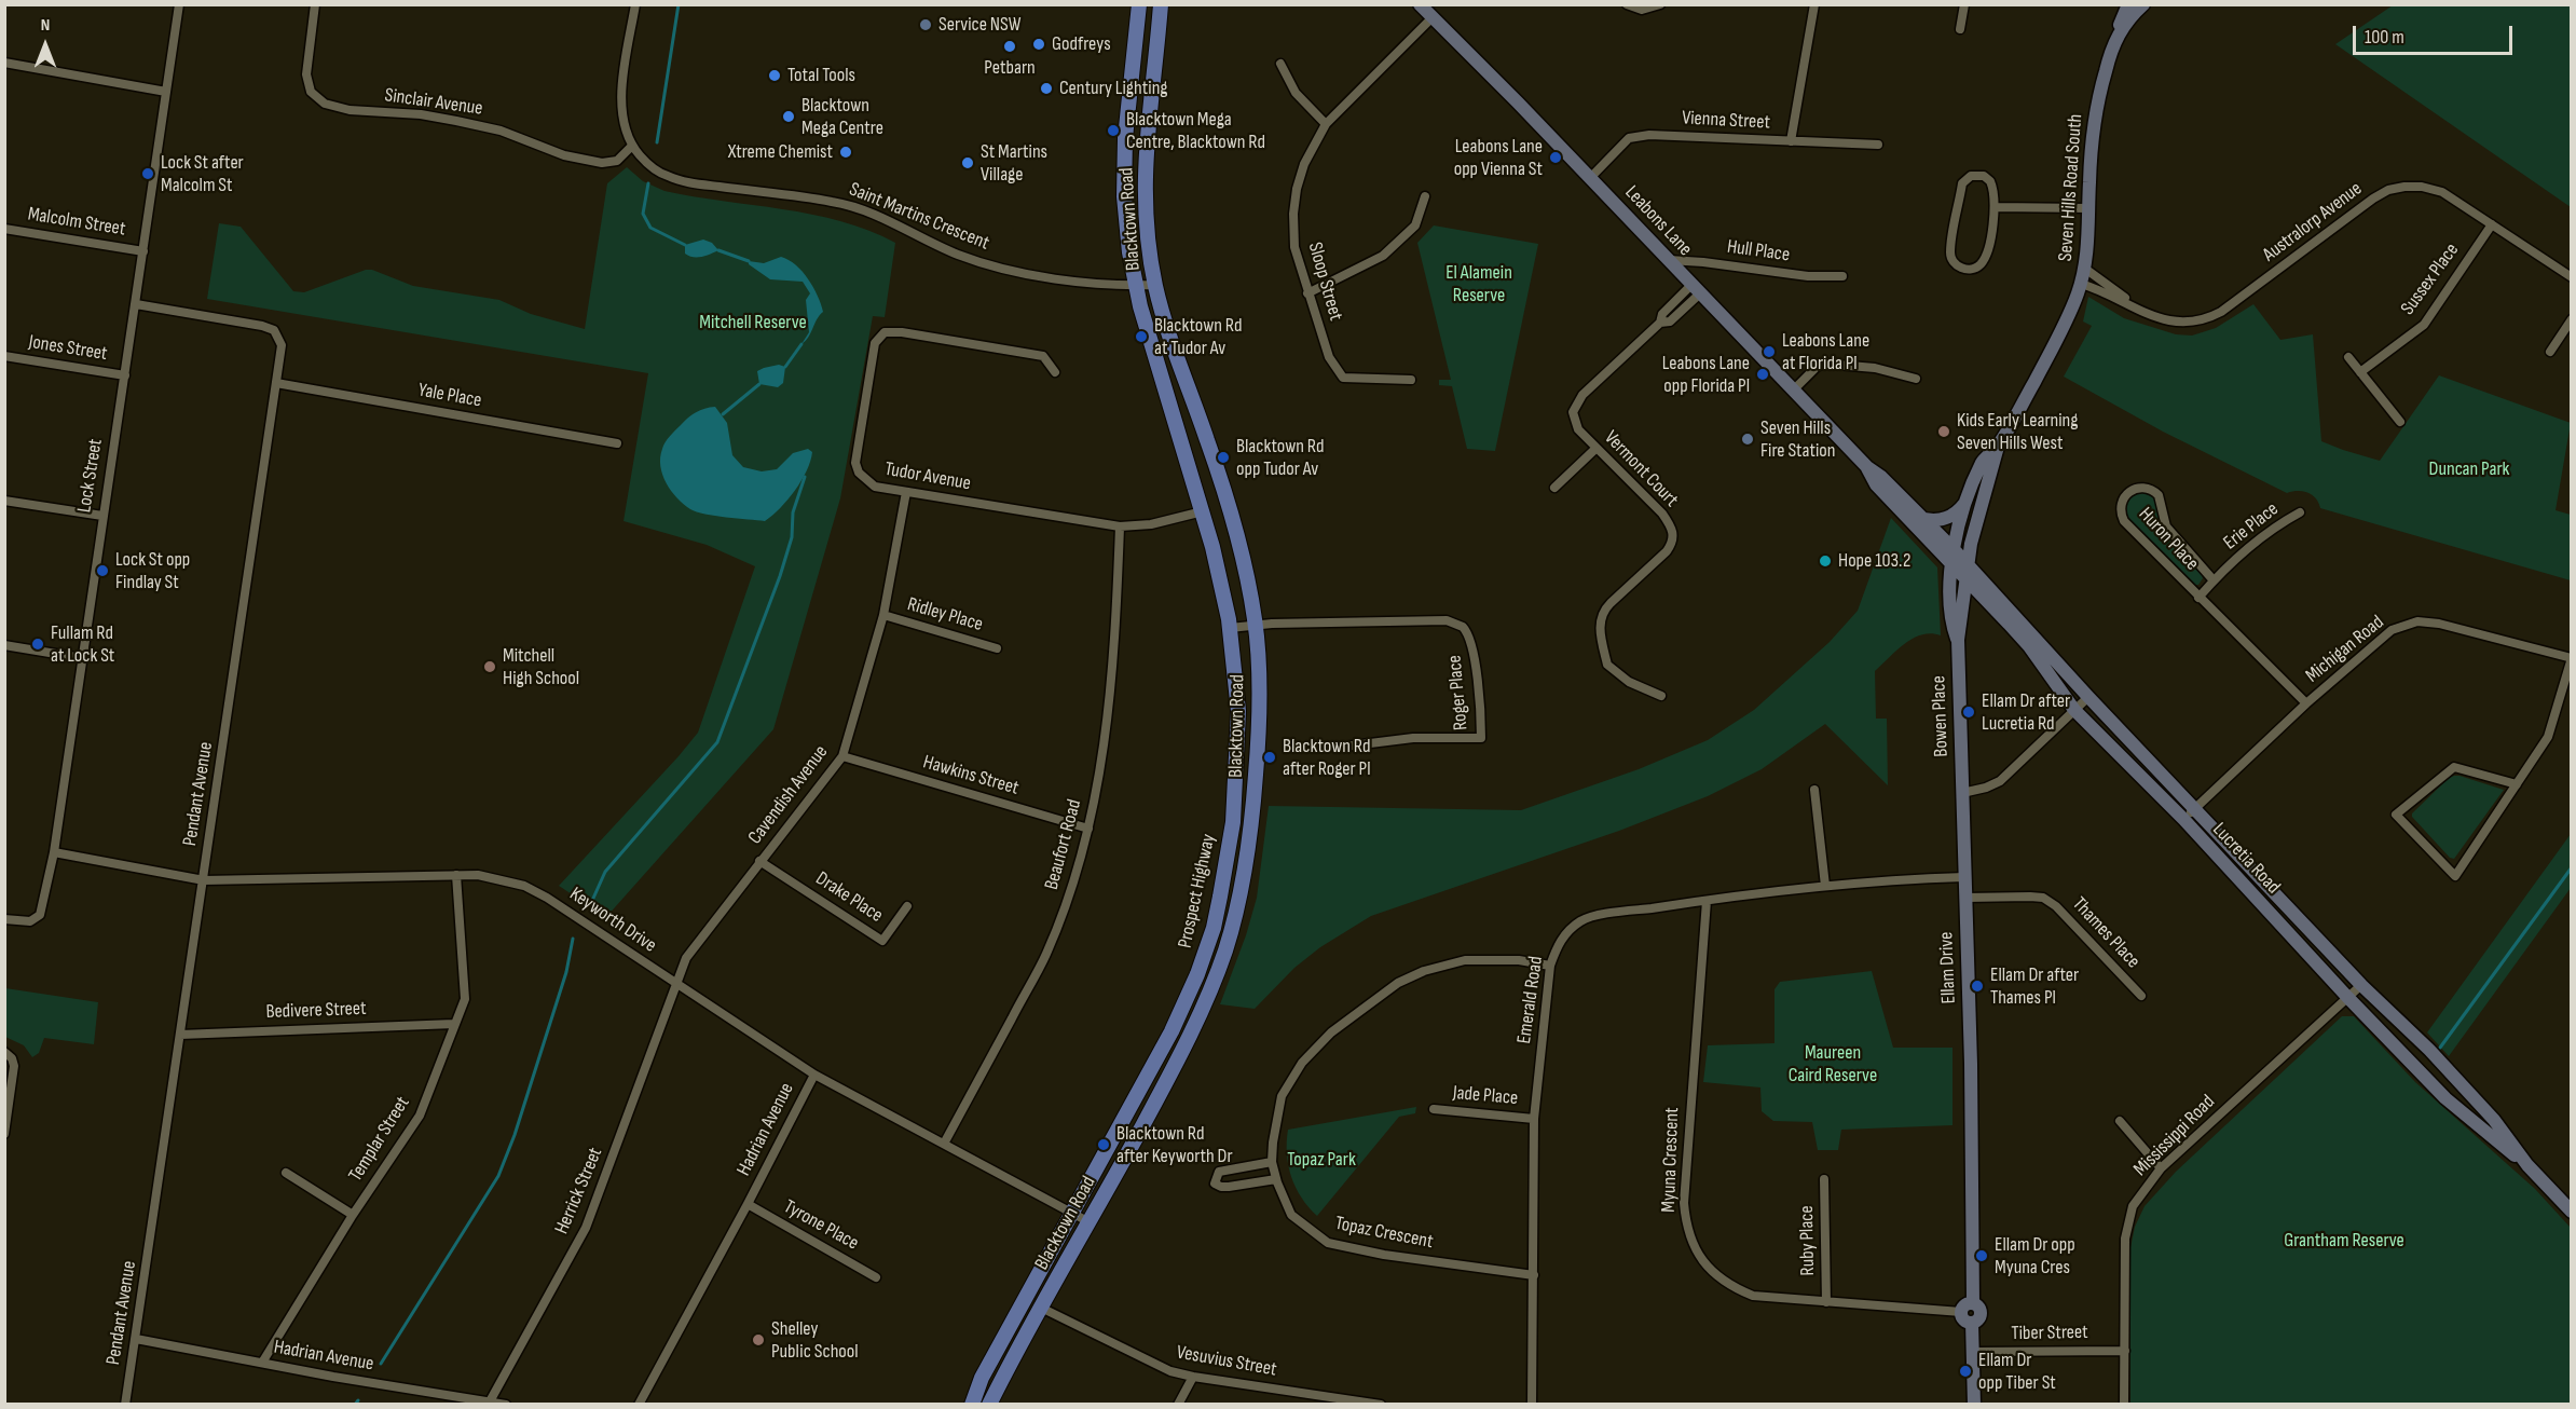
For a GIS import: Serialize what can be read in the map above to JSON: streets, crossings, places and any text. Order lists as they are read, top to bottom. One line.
{"streets":{"main road":["Blacktown Road","Prospect Highway"],"street":["Sinclair Avenue","Vienna Street","Seven Hills Road South","Saint Martins Crescent","Leabons Lane","Malcolm Street","Australorp Avenue","Hull Place","Sussex Place","Sloop Street","Jones Street","Yale Place","Vermont Court","Lock Street","Tudor Avenue","Erie Place","Huron Place","Ridley Place","Michigan Road","Roger Place","Bowen Place","Hawkins Street","Pendant Avenue","Cavendish Avenue","Beaufort Road","Lucretia Road","Drake Place","Keyworth Drive","Thames Place","Ellam Drive","Emerald Road","Bedivere Street","Jade Place","Hadrian Avenue","Mississippi Road","Templar Street","Myuna Crescent","Herrick Street","Tyrone Place","Topaz Crescent","Ruby Place","Tiber Street","Vesuvius Street"]},"crossings":[["Sinclair Avenue","Saint Martins Crescent"],["Vienna Street","Leabons Lane"],["Seven Hills Road South","Leabons Lane"],["Seven Hills Road South","Australorp Avenue"],["Seven Hills Road South","Bowen Place"],["Seven Hills Road South","Lucretia Road"],["Saint Martins Crescent","Blacktown Road"],["Blacktown Road","Roger Place"],["Blacktown Road","Prospect Highway"],["Blacktown Road","Keyworth Drive"],["Blacktown Road","Vesuvius Street"],["Leabons Lane","Hull Place"],["Leabons Lane","Sloop Street"],["Leabons Lane","Vermont Court"],["Leabons Lane","Bowen Place"],["Leabons Lane","Lucretia Road"],["Malcolm Street","Lock Street"],["Australorp Avenue","Sussex Place"],["Jones Street","Lock Street"],["Yale Place","Pendant Avenue"],["Lock Street","Pendant Avenue"],["Lock Street","Keyworth Drive"],["Tudor Avenue","Cavendish Avenue"],["Tudor Avenue","Beaufort Road"],["Tudor Avenue","Prospect Highway"],["Erie Place","Huron Place"],["Huron Place","Michigan Road"],["Ridley Place","Cavendish Avenue"],["Michigan Road","Lucretia Road"],["Roger Place","Prospect Highway"],["Bowen Place","Lucretia Road"],["Bowen Place","Ellam Drive"],["Hawkins Street","Cavendish Avenue"],["Hawkins Street","Beaufort Road"],["Pendant Avenue","Keyworth Drive"],["Pendant Avenue","Bedivere Street"],["Pendant Avenue","Hadrian Avenue"],["Cavendish Avenue","Drake Place"],["Cavendish Avenue","Keyworth Drive"],["Cavendish Avenue","Herrick Street"],["Beaufort Road","Keyworth Drive"],["Lucretia Road","Mississippi Road"],["Prospect Highway","Keyworth Drive"],["Keyworth Drive","Hadrian Avenue"],["Keyworth Drive","Templar Street"],["Keyworth Drive","Herrick Street"],["Thames Place","Ellam Drive"],["Ellam Drive","Emerald Road"],["Ellam Drive","Myuna Crescent"],["Ellam Drive","Tiber Street"],["Emerald Road","Jade Place"],["Emerald Road","Myuna Crescent"],["Emerald Road","Topaz Crescent"],["Bedivere Street","Templar Street"],["Hadrian Avenue","Templar Street"],["Hadrian Avenue","Herrick Street"],["Hadrian Avenue","Tyrone Place"],["Mississippi Road","Tiber Street"],["Myuna Crescent","Ruby Place"]],"parks":["El Alamein Reserve","Mitchell Reserve","Duncan Park","Maureen Caird Reserve","Topaz Park","Grantham Reserve"],"places":["Service NSW","Godfreys","Petbarn","Total Tools","Century Lighting","Blacktown Mega Centre","Blacktown Mega Centre, Blacktown Rd","Xtreme Chemist","Leabons Lane opp Vienna St","St Martins Village","Lock St after Malcolm St","Blacktown Rd at Tudor Av","Leabons Lane at Florida Pl","Leabons Lane opp Florida Pl","Kids Early Learning Seven Hills West","Seven Hills Fire Station","Blacktown Rd opp Tudor Av","Hope 103.2","Lock St opp Findlay St","Fullam Rd at Lock St","Mitchell High School","Ellam Dr after Lucretia Rd","Blacktown Rd after Roger Pl","Ellam Dr after Thames Pl","Blacktown Rd after Keyworth Dr","Ellam Dr opp Myuna Cres","Shelley Public School","Ellam Dr opp Tiber St"],"scale_bar":"100 m","north":"top"}
